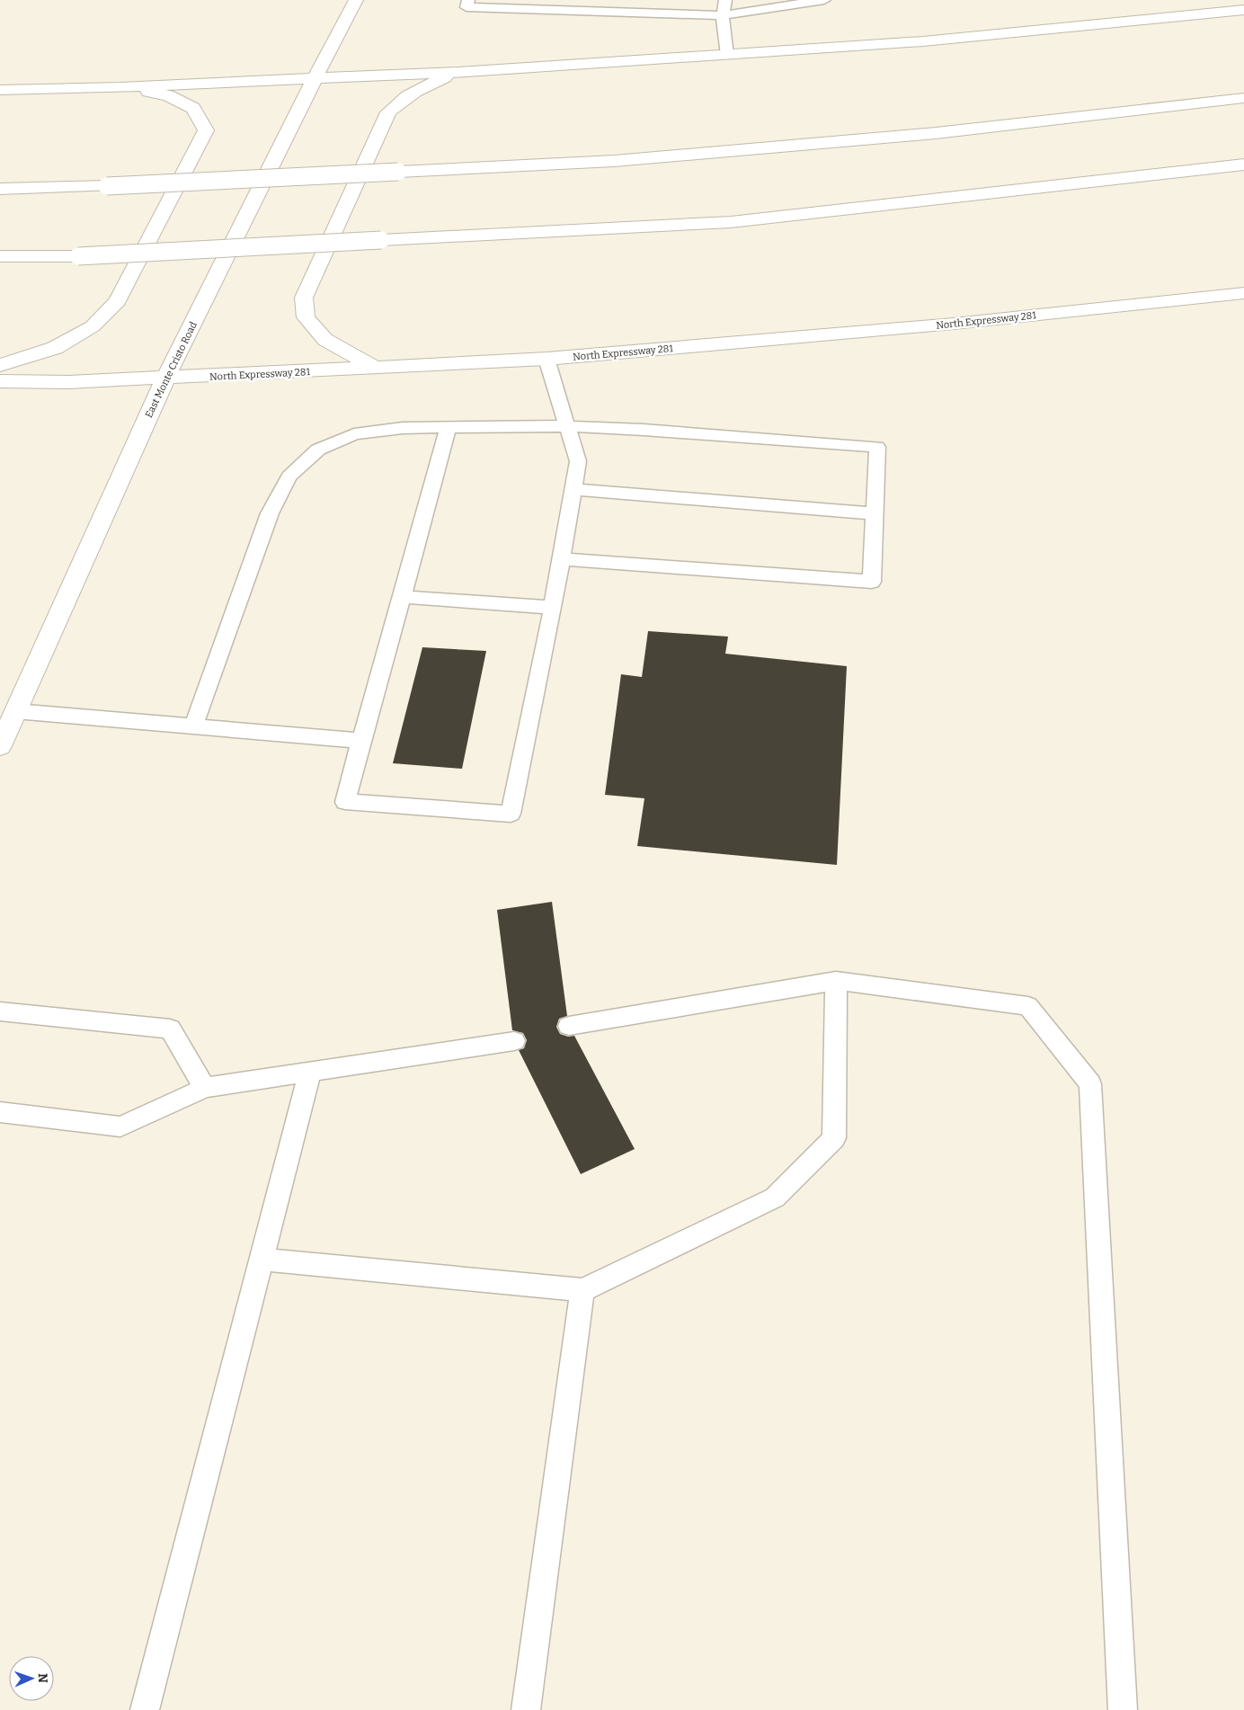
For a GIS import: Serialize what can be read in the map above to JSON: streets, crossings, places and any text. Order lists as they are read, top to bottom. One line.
{"streets":{"main road":["North Expressway 281","East Monte Cristo Road"]},"crossings":[["North Expressway 281","East Monte Cristo Road"]],"north":"right"}
